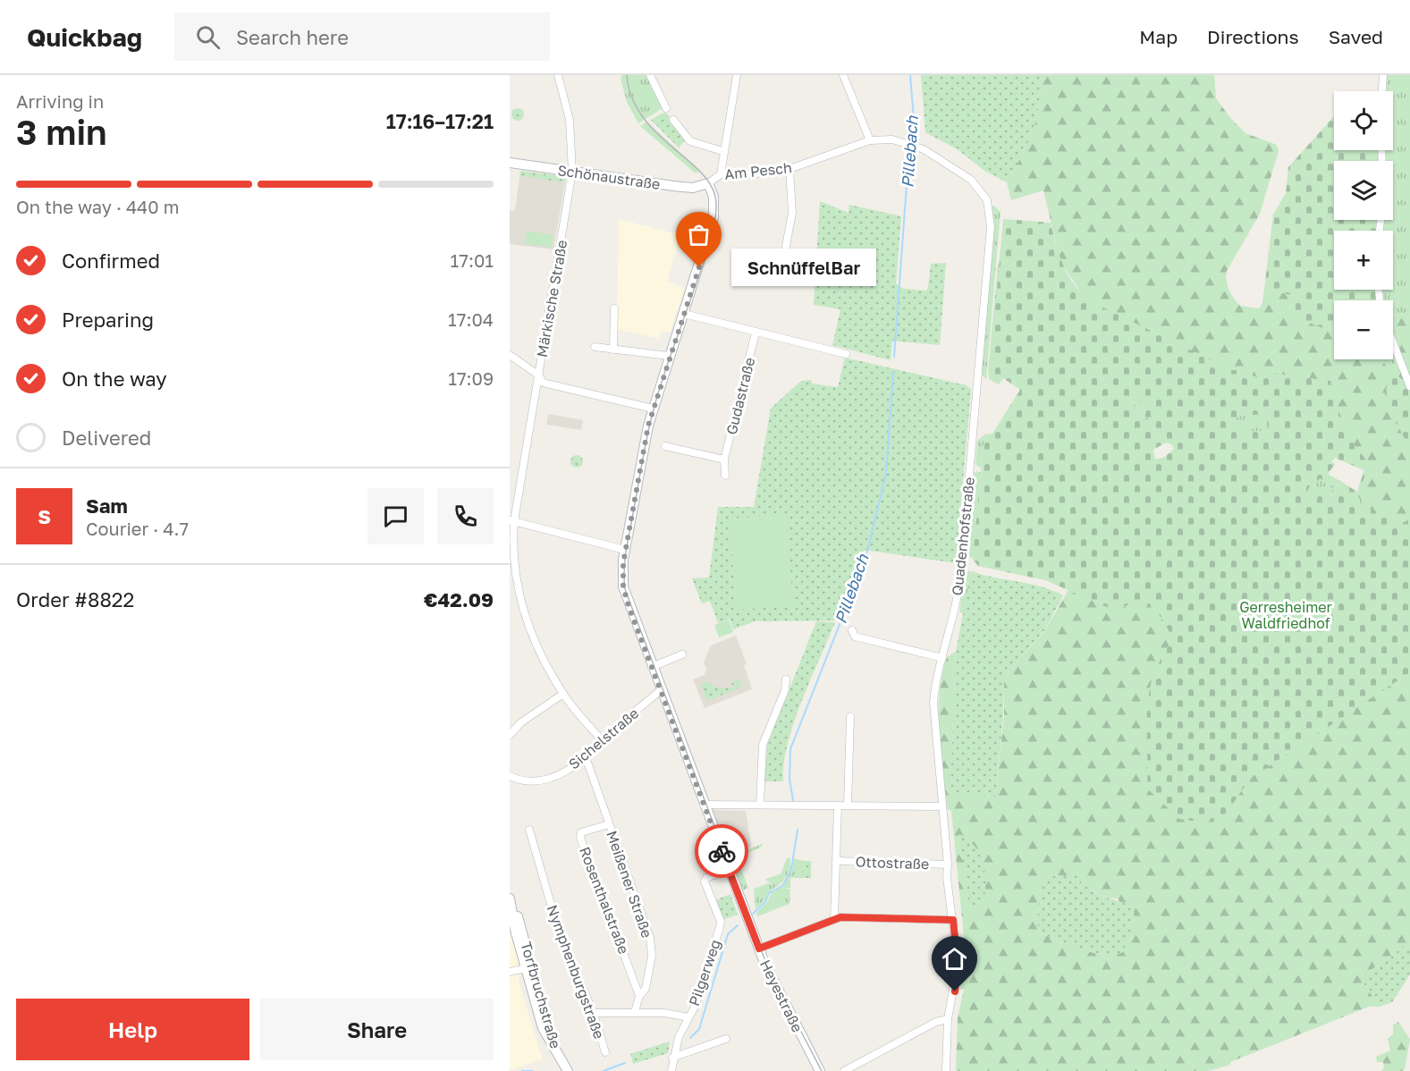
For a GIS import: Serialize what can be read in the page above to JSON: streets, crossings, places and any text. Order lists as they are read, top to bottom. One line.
{"streets":{"street":["Am Pesch","Schönaustraße","Märkische Straße","Gudastraße","Quadenhofstraße","Sichelstraße","Ottostraße","Meißener Straße","Rosenthalstraße","Nymphenburgstraße","Pilgerweg","Torfbruchstraße","Heyestraße"]},"crossings":[["Am Pesch","Schönaustraße"],["Am Pesch","Quadenhofstraße"],["Am Pesch","Heyestraße"],["Schönaustraße","Märkische Straße"],["Schönaustraße","Heyestraße"],["Märkische Straße","Sichelstraße"],["Quadenhofstraße","Ottostraße"],["Sichelstraße","Meißener Straße"],["Sichelstraße","Heyestraße"],["Meißener Straße","Rosenthalstraße"],["Pilgerweg","Heyestraße"]],"water":["Pillebach"],"parks":["Gerresheimer Waldfriedhof"],"places":["SchnüffelBar"],"page":{"header":"Quickbag","search":"Search here","nav":["Map","Directions","Saved"],"heading":["3 min","Arriving in","17:16–17:21"],"panel":["Sam","Courier · 4.7","Order #8822","€42.09"],"map_buttons":["+","−"],"bar":"On the way · 440 m","list":[["Confirmed","17:01"],["Preparing","17:04"],["On the way","17:09"],"Delivered"],"bubble":"SchnüffelBar","round":"S","buttons":["Help","Share"]}}
